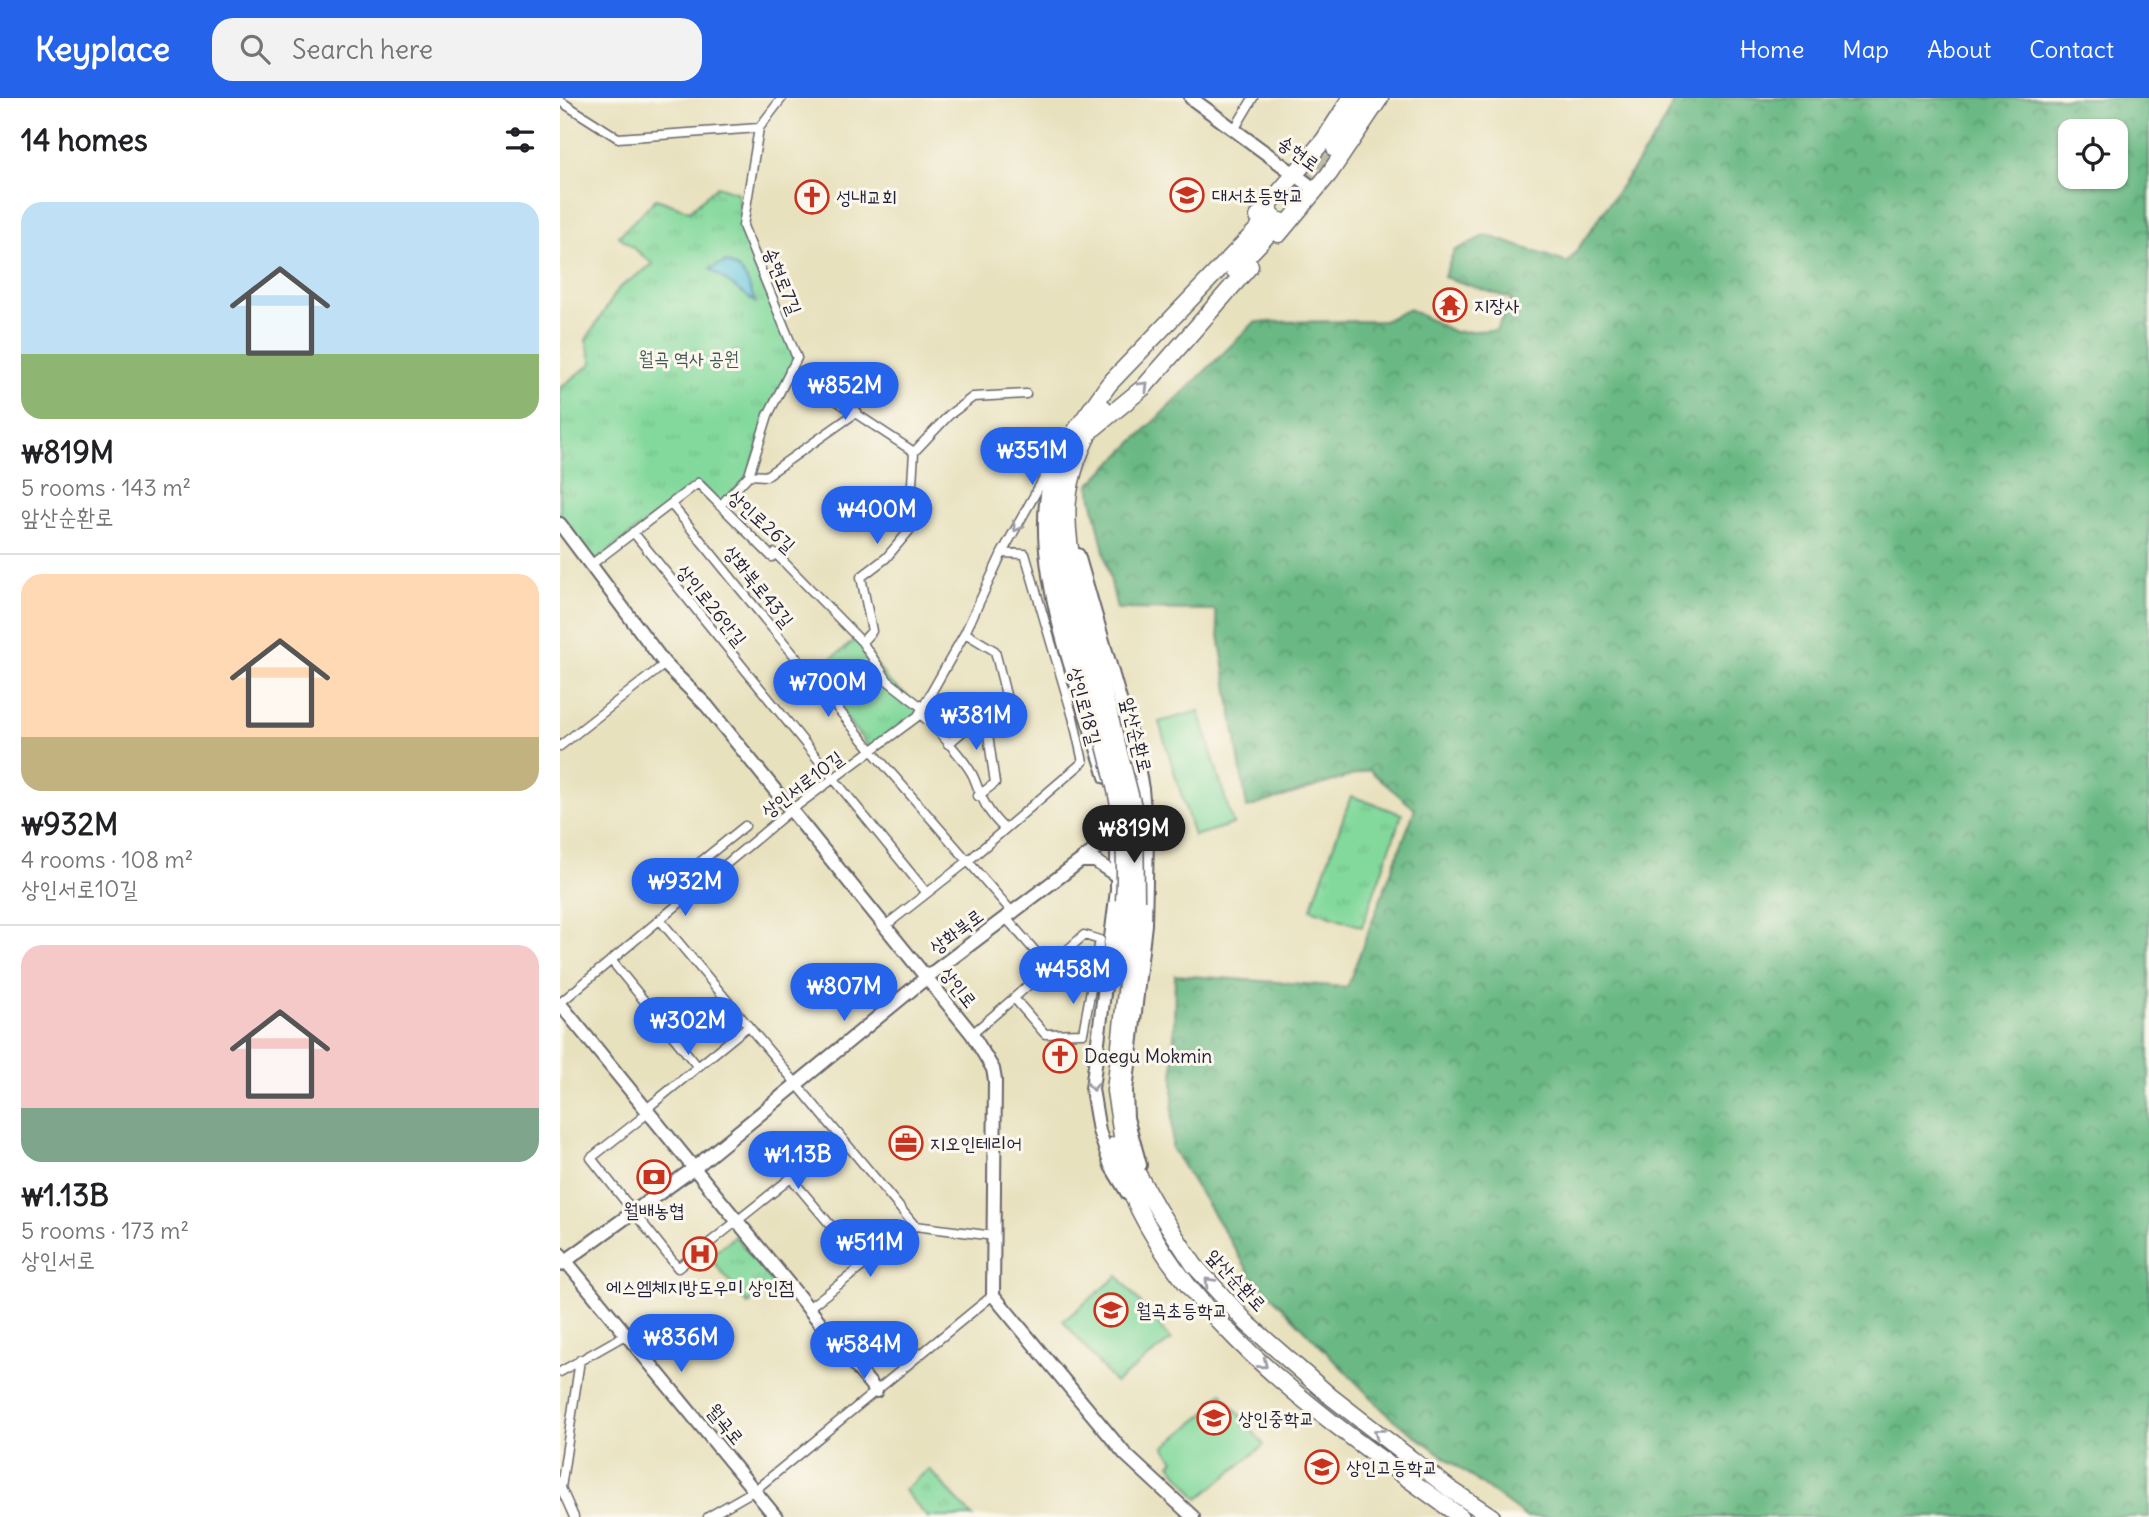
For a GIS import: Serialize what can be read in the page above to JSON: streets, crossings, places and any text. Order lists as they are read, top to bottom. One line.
{"streets":{"highway":["앞산순환로"],"street":["송현로","송현로7길","상인로26길","상화북로43길","상인로26안길","상인로18길","상인서로10길","상화북로","상인로","월곡로"]},"crossings":[["송현로7길","상인로26길"],["상인로26길","상화북로43길"],["상인로26길","상인로26안길"],["상인로26길","상인로18길"],["상인로26길","상인서로10길"],["상인로26길","상인로"],["상화북로43길","상인로18길"],["상화북로43길","상인서로10길"],["상화북로43길","상화북로"],["상인로26안길","상인로18길"],["상인로26안길","상인서로10길"],["상인로18길","상인서로10길"],["상인로18길","상인로"],["상인서로10길","상인로"],["상화북로","상인로"],["상화북로","월곡로"]],"parks":["월곡 역사 공원"],"places":{"school or university":["대서초등학교","월곡초등학교","상인중학교","상인고등학교"],"church":["성내교회","Daegu Mokmin"],"temple":["지장사"],"office":["지오인테리어"],"bank":["월배농협"],"hospital":["에스엠체지방도우미 상인점"]},"page":{"header":"Keyplace","search":"Search here","nav":["Home","Map","About","Contact"],"heading":"14 homes","list":[{"name":"₩819M","note":"5 rooms · 143 m² · 앞산순환로"},{"name":"₩932M","note":"4 rooms · 108 m² · 상인서로10길"},{"name":"₩1.13B","note":"5 rooms · 173 m² · 상인서로"}],"price":["₩852M","₩351M","₩400M","₩700M","₩381M","₩819M","₩932M","₩458M","₩807M","₩302M","₩1.13B","₩511M","₩836M","₩584M"]}}
